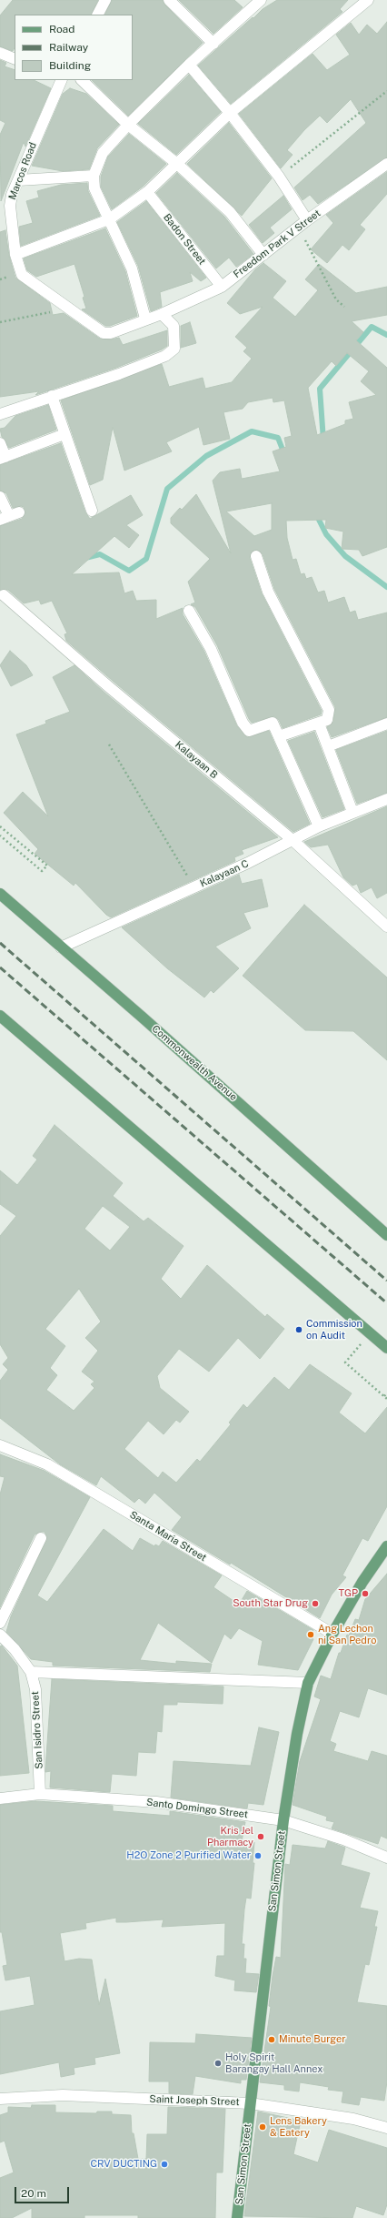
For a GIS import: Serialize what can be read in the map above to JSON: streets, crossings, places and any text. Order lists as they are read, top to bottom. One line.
{"streets":{"main road":["Commonwealth Avenue","San Simon Street"],"street":["Marcos Road","Badon Street","Freedom Park V Street","Kalayaan B","Kalayaan C","Santa Maria Street","San Isidro Street","Santo Domingo Street","Saint Joseph Street"]},"crossings":[["Marcos Road","Freedom Park V Street"],["Badon Street","Freedom Park V Street"],["Kalayaan B","Kalayaan C"],["Kalayaan C","Commonwealth Avenue"],["Santa Maria Street","San Simon Street"],["San Isidro Street","Santo Domingo Street"],["Santo Domingo Street","San Simon Street"],["San Simon Street","Saint Joseph Street"]],"places":["Commission on Audit","TGP","South Star Drug","Ang Lechon ni San Pedro","Kris Jel Pharmacy","H2O Zone 2 Purified Water","Minute Burger","Holy Spirit Barangay Hall Annex","Lens Bakery & Eatery","CRV DUCTING"],"legend":["Road","Railway","Building"],"scale_bar":"20 m"}
